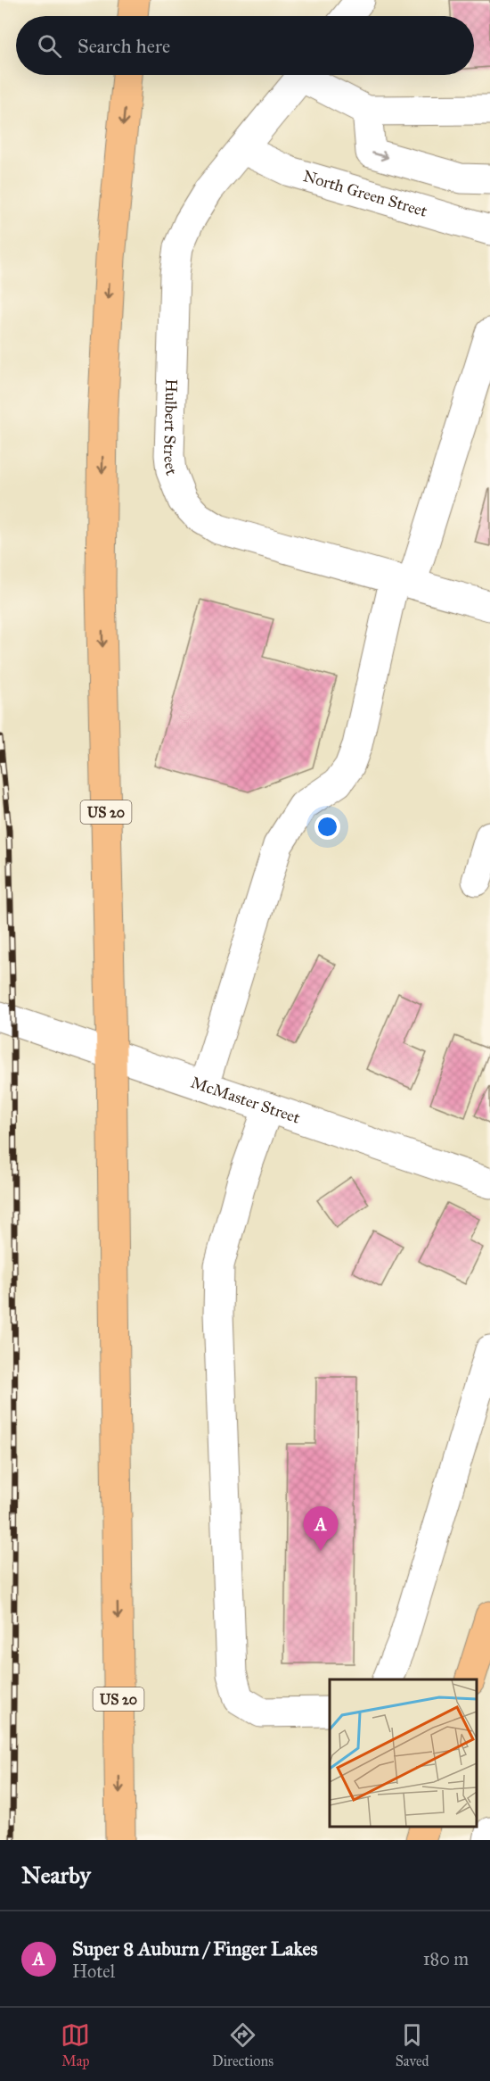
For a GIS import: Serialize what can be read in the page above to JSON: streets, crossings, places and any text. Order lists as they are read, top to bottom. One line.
{"streets":{"highway":["US 20"],"street":["North Green Street","Hulbert Street","McMaster Street"]},"crossings":[["North Green Street","Hulbert Street"],["US 20","McMaster Street"]],"page":{"search":"Search here","pins":"A","heading":"Nearby","list":[{"mark":"A","name":"Super 8 Auburn / Finger Lakes","note":"Hotel","value":"180 m"}],"nav":["Map","Directions","Saved"]}}
